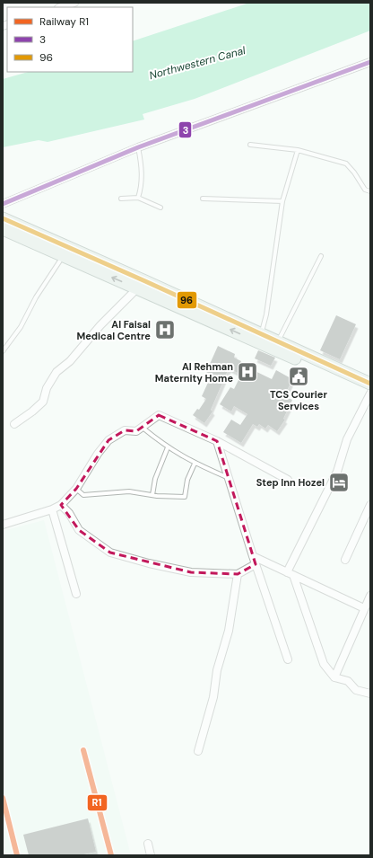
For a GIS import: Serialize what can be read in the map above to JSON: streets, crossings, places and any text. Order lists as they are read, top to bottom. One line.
{"water":["Northwestern Canal"],"places":{"hospital":["Al Faisal Medical Centre","Al Rehman Maternity Home"],"public building":["TCS Courier Services"],"hotel":["Step Inn Hozel"]},"lines":["transit line 3","transit line 96","rail line R1"],"legend":["Railway R1","3","96"]}
